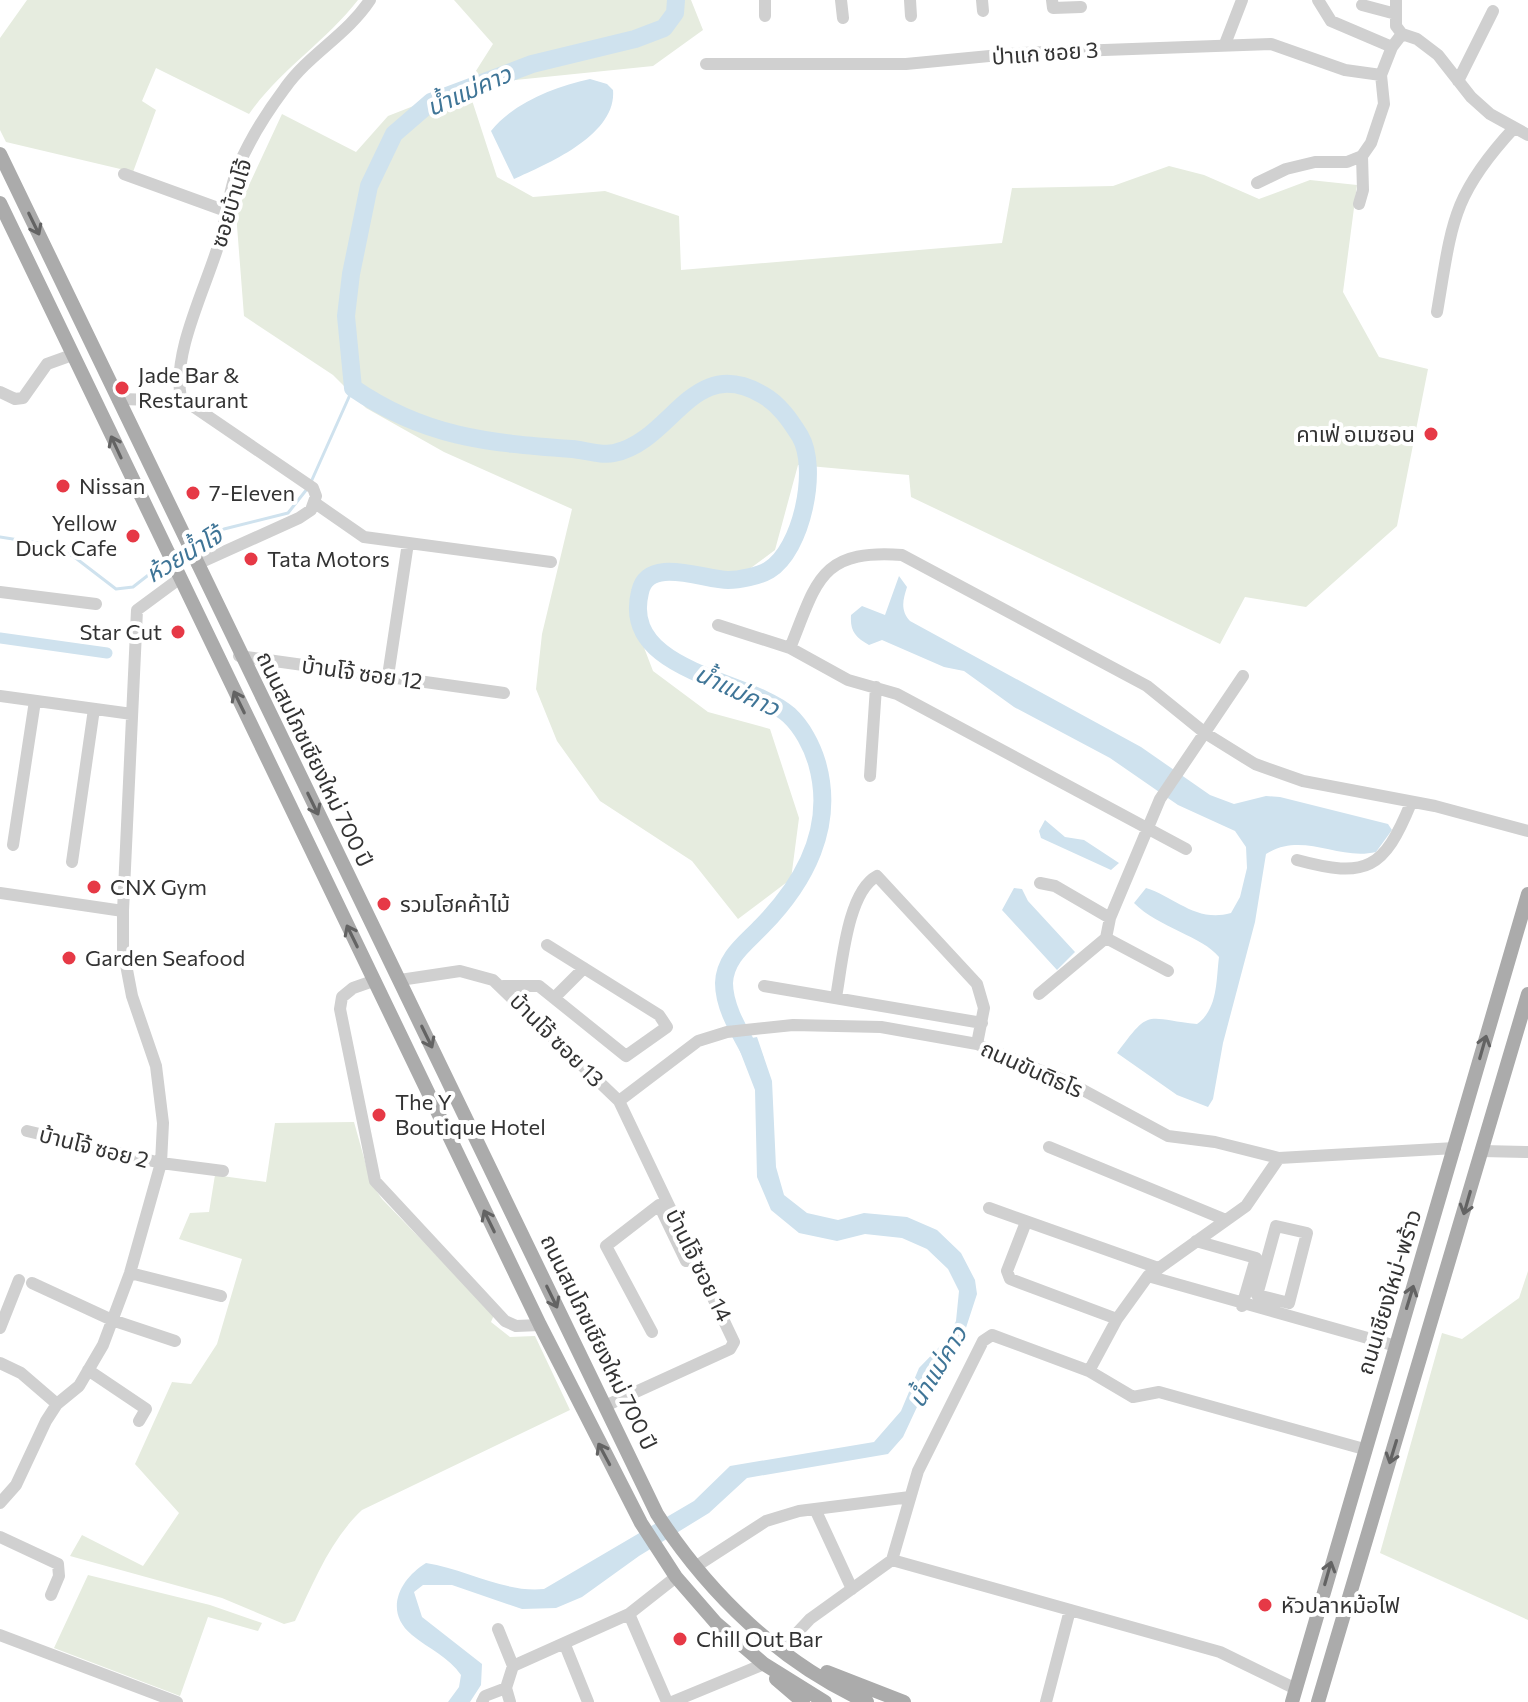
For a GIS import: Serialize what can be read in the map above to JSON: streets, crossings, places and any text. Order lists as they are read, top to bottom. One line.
{"streets":{"main road":["ถนนสมโภชเชียงใหม่ 700 ปี","ถนนเชียงใหม่-พร้าว"],"street":["ป่าแก ซอย 3","ซอยบ้านโจ้","บ้านโจ้ ซอย 12","บ้านโจ้ ซอย 13","ถนนขันติธโร","บ้านโจ้ ซอย 2","บ้านโจ้ ซอย 14"]},"crossings":[["บ้านโจ้ ซอย 12","ถนนสมโภชเชียงใหม่ 700 ปี"],["ถนนสมโภชเชียงใหม่ 700 ปี","บ้านโจ้ ซอย 13"],["ถนนสมโภชเชียงใหม่ 700 ปี","บ้านโจ้ ซอย 14"],["บ้านโจ้ ซอย 13","ถนนขันติธโร"],["บ้านโจ้ ซอย 13","บ้านโจ้ ซอย 14"],["ถนนขันติธโร","บ้านโจ้ ซอย 14"],["ถนนขันติธโร","ถนนเชียงใหม่-พร้าว"]],"water":["น้ำแม่คาว","ห้วยน้ำโจ้"],"places":["Jade Bar & Restaurant","คาเฟ่ อเมซอน","Nissan","7-Eleven","Yellow Duck Cafe","Tata Motors","Star Cut","CNX Gym","รวมโฮคค้าไม้","Garden Seafood","The Y Boutique Hotel","หัวปลาหม้อไฟ","Chill Out Bar"]}
